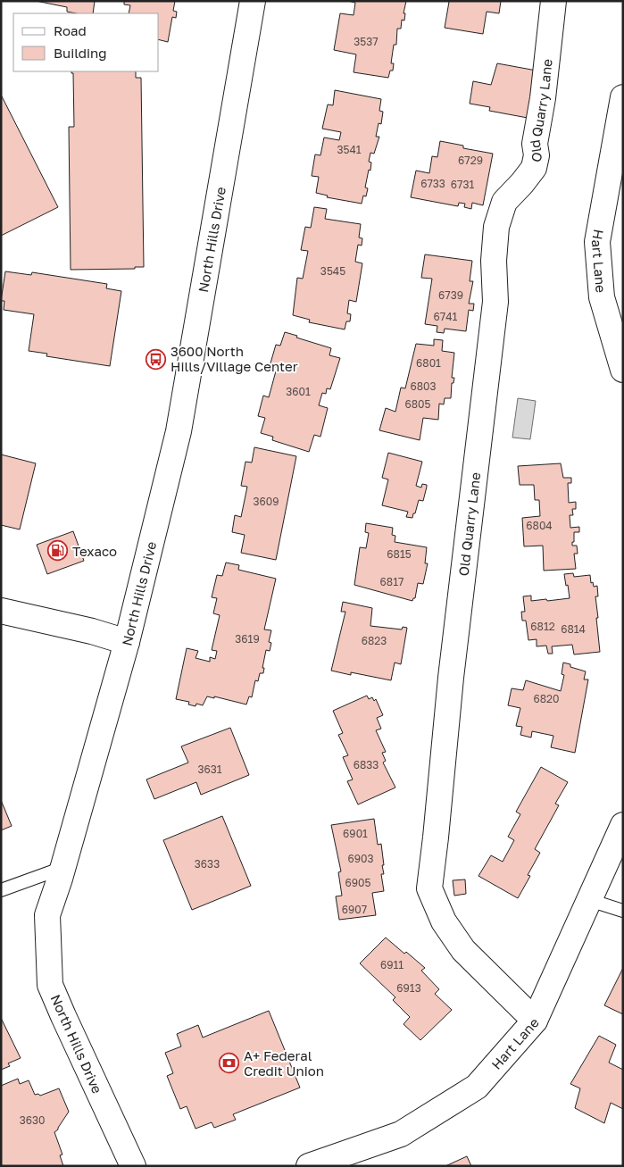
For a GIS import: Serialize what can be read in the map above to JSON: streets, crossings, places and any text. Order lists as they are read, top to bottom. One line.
{"streets":{"street":["Old Quarry Lane","North Hills Drive","Hart Lane"]},"crossings":[["Old Quarry Lane","Hart Lane"]],"places":{"bus stop":["3600 North Hills/Village Center"],"fuel station":["Texaco"],"bank":["A+ Federal Credit Union"]},"house_numbers":["3537","3541","6729","6733","6731","3545","6739","6741","6801","6803","3601","6805","3609","6804","6815","6817","6812","6814","3619","6823","6820","6833","3631","6901","6903","3633","6905","6907","6911","6913","3630"],"legend":["Road","Building"]}
